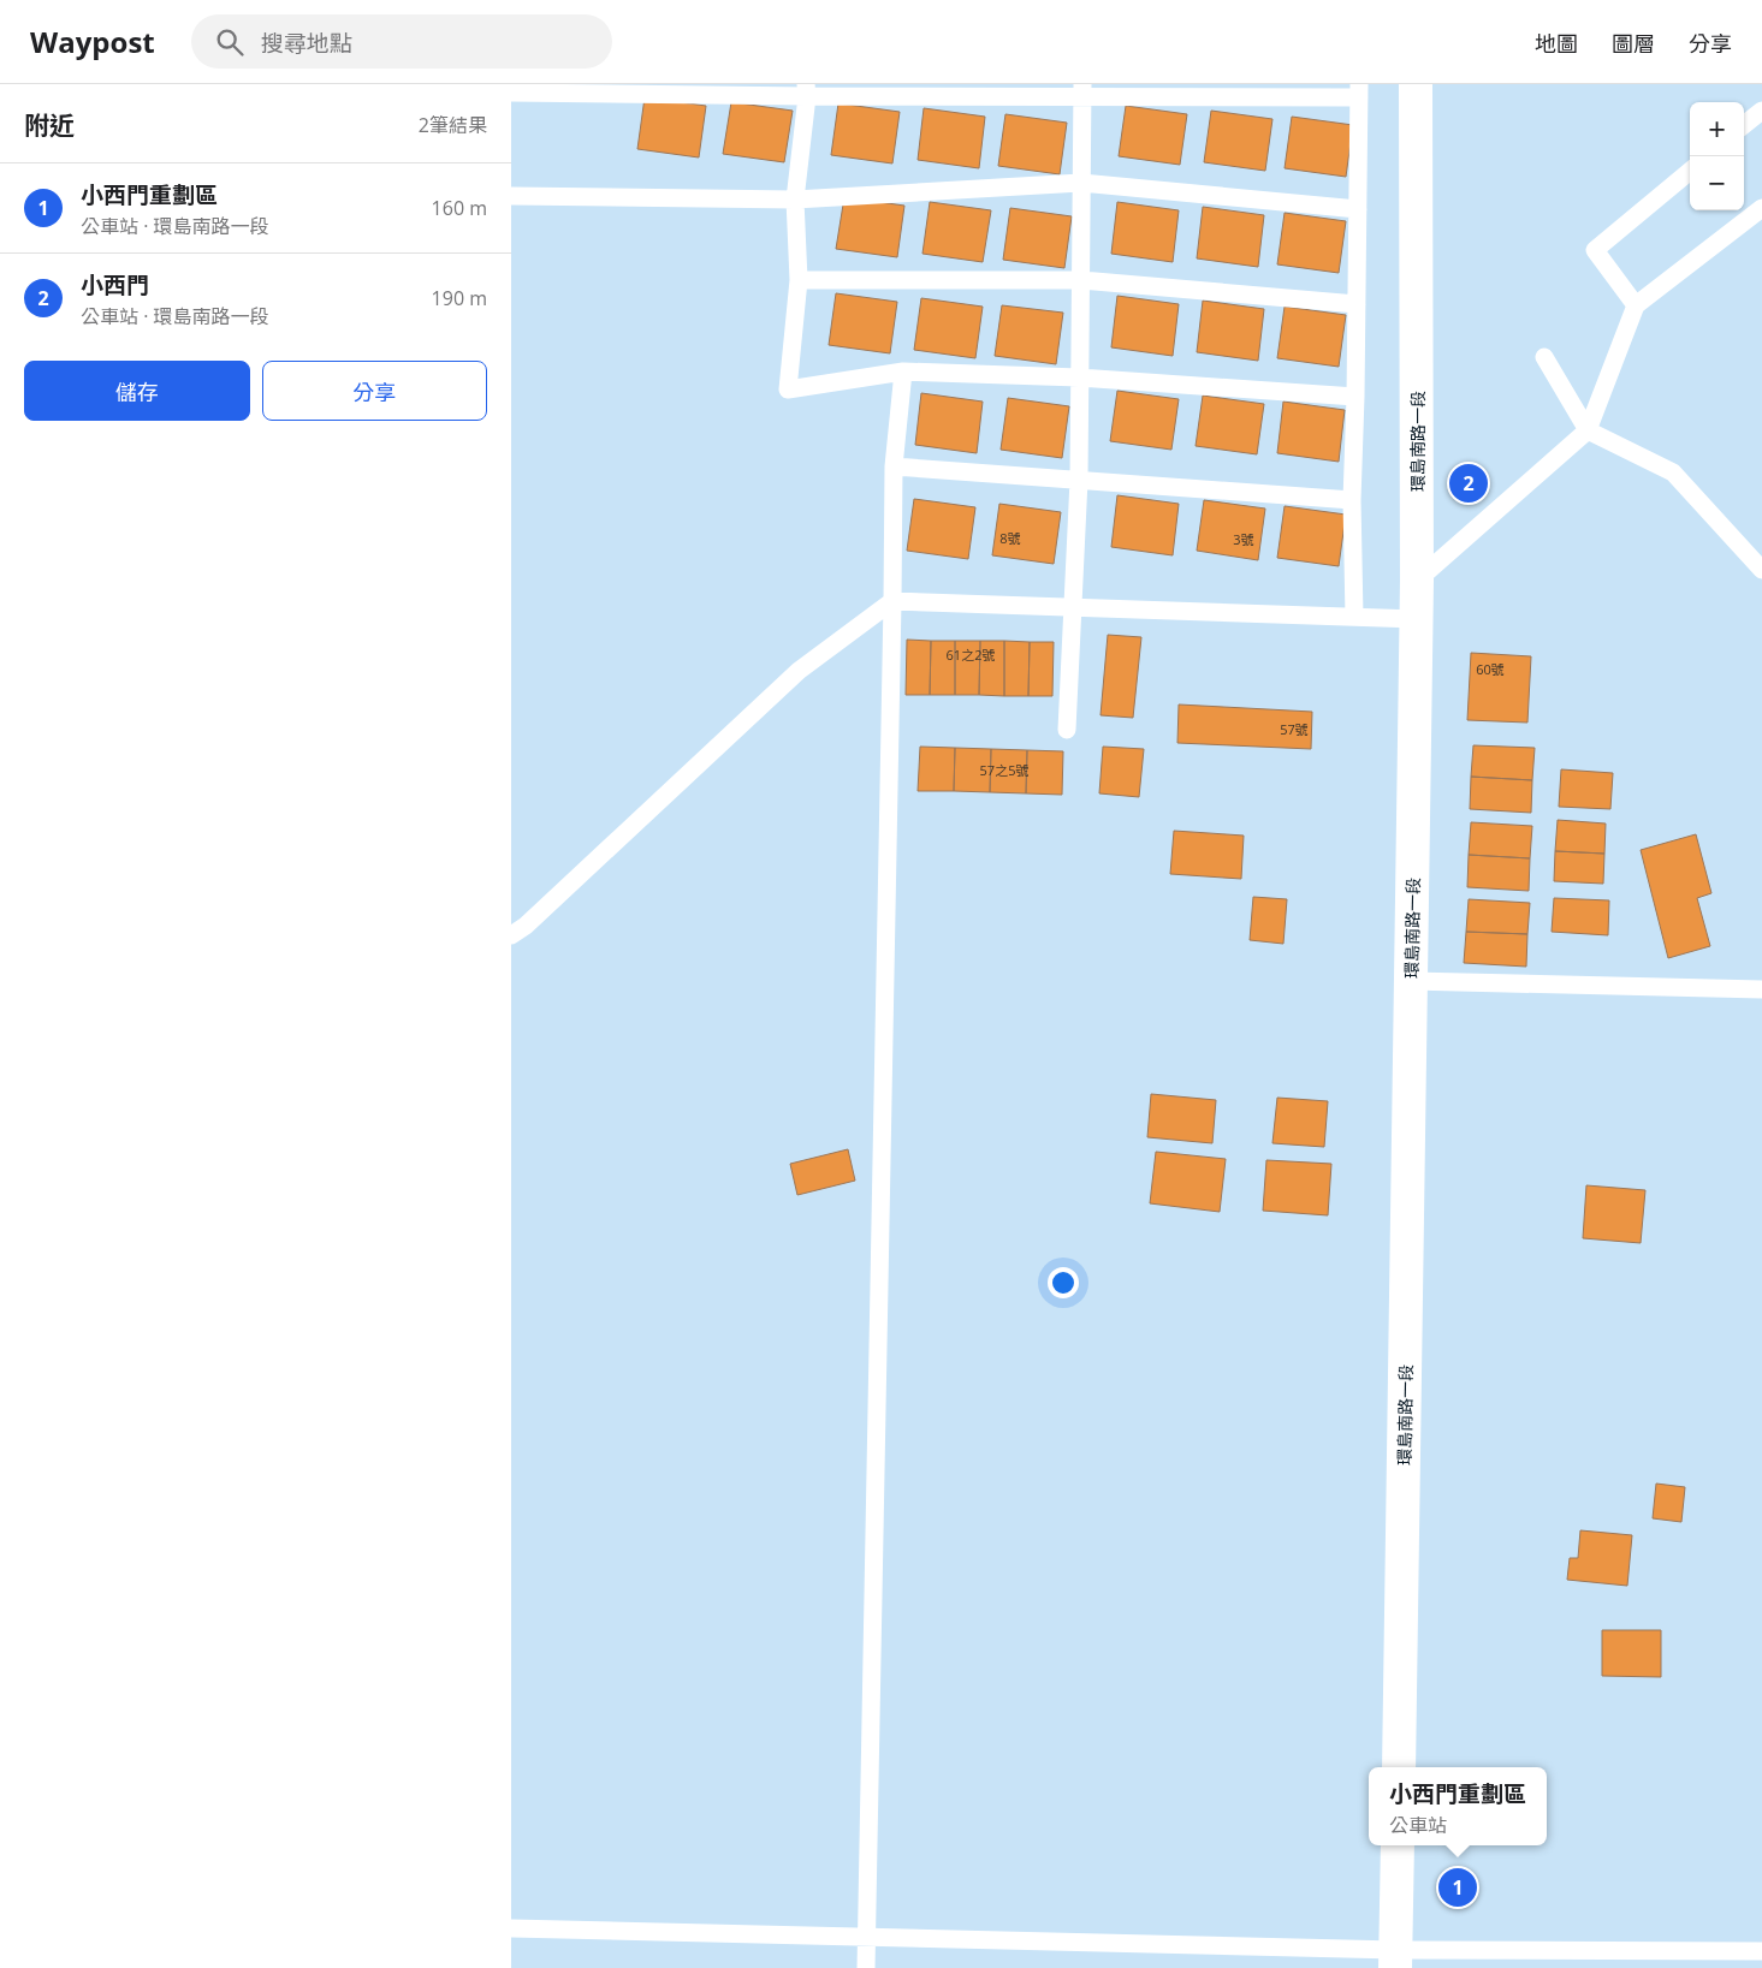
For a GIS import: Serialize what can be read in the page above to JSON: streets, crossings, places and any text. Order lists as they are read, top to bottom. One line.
{"streets":{"main road":["環島南路一段"]},"house_numbers":["8號","3號","61之2號","60號","57號","57之5號"],"page":{"header":"Waypost","search":"搜尋地點","nav":["地圖","圖層","分享"],"heading":["附近","2筆結果"],"map_buttons":["+","−"],"list":[{"mark":"1","name":"小西門重劃區","note":"公車站 · 環島南路一段","value":"160 m"},{"mark":"2","name":"小西門","note":"公車站 · 環島南路一段","value":"190 m"}],"buttons":["儲存","分享"],"pins":["2","1"],"popup":["小西門重劃區","公車站"]}}
